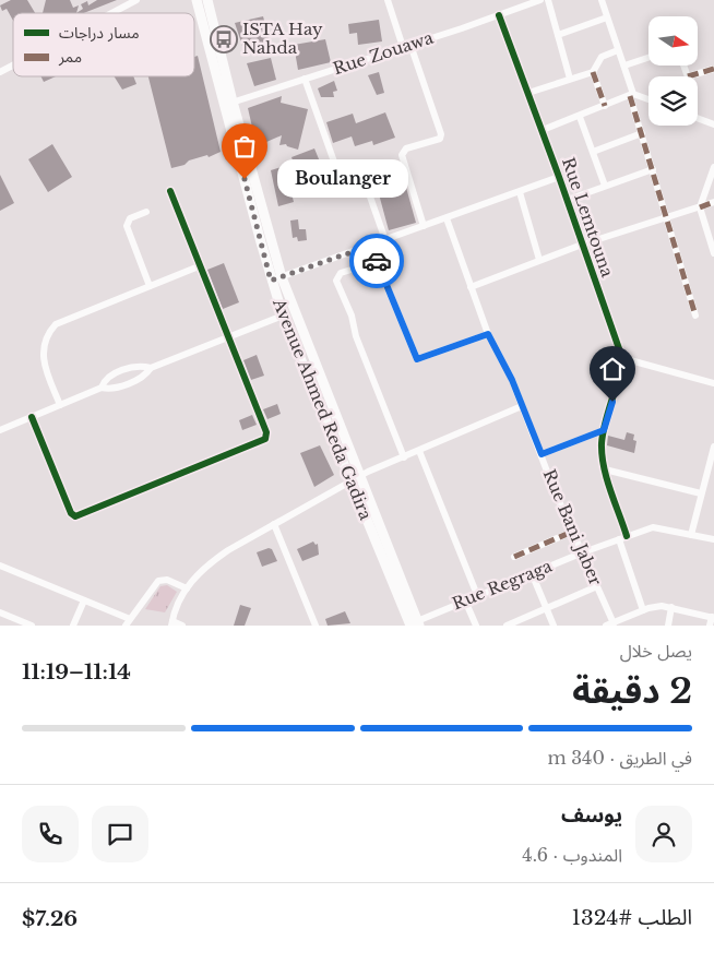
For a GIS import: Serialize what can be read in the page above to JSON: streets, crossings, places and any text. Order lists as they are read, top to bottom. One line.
{"streets":{"main road":["Avenue Ahmed Reda Gadira"],"street":["Rue Zouawa","Rue Lemtouna","Rue Bani Jaber","Rue Regraga"]},"crossings":[["Rue Zouawa","Rue Lemtouna"],["Rue Zouawa","Avenue Ahmed Reda Gadira"],["Avenue Ahmed Reda Gadira","Rue Regraga"],["Rue Bani Jaber","Rue Regraga"]],"places":{"bus stop":["ISTA Hay Nahda"],"other":["Boulanger"]},"legend":["مسار دراجات","ممر"],"north":"right","page":{"bubble":"Boulanger","heading":["2 دقيقة","يصل خلال","11:14–11:19"],"panel":["يوسف","المندوب · 4.6","الطلب #1324","$7.26"],"bar":"في الطريق · 340 m"}}
